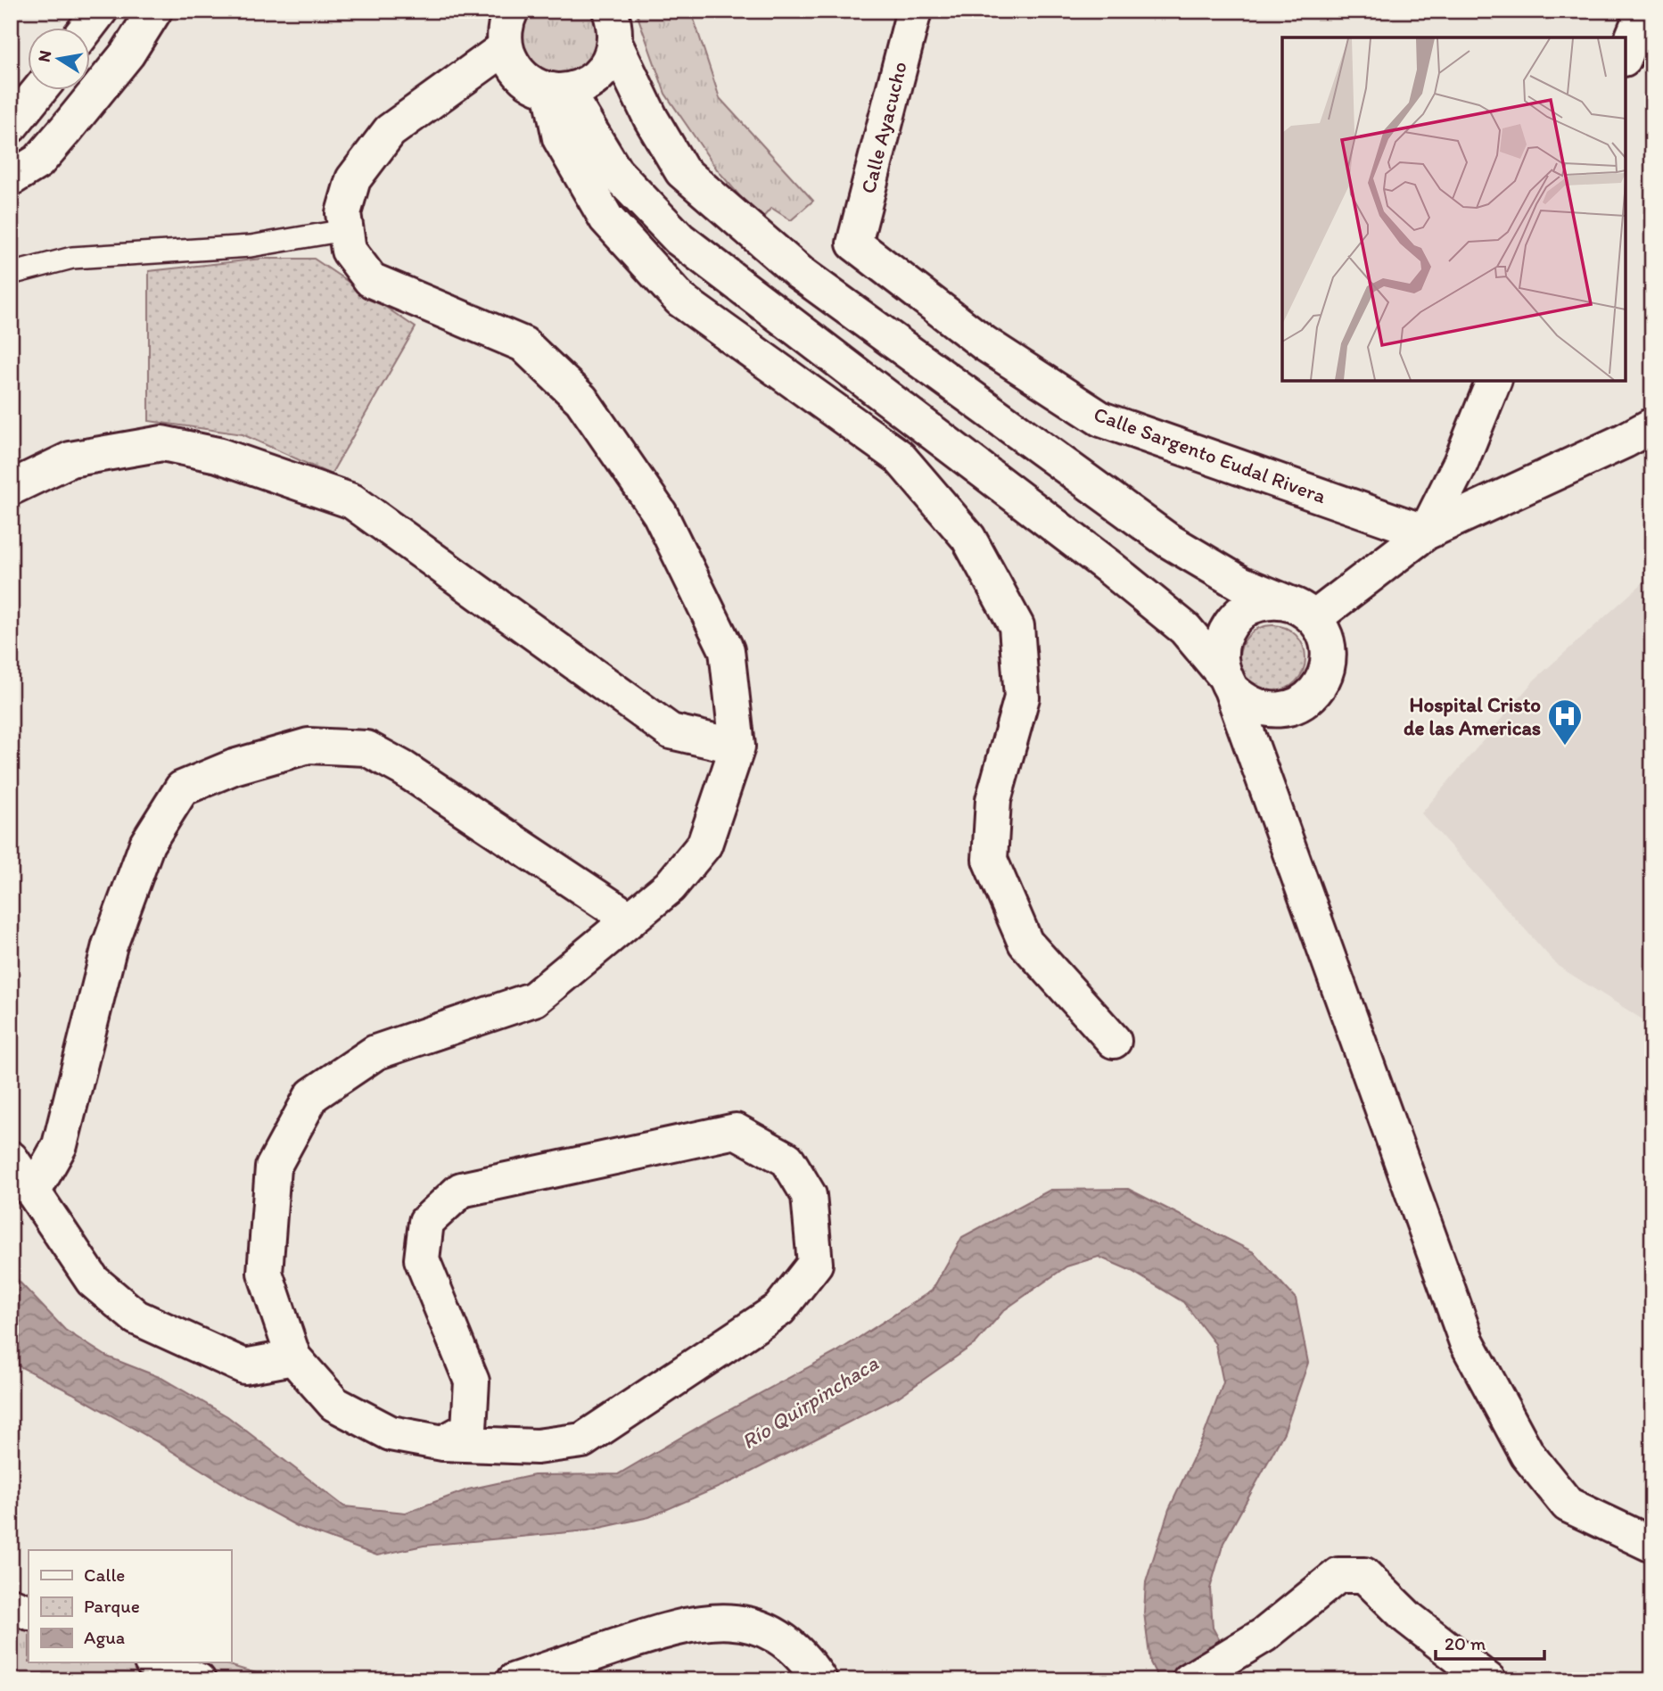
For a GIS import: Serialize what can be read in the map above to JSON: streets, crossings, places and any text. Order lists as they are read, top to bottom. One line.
{"streets":{"main road":["Calle Ayacucho","Calle Sargento Eudal Rivera"]},"crossings":[["Calle Ayacucho","Calle Sargento Eudal Rivera"]],"water":["Río Quirpinchaca"],"places":{"hospital":["Hospital Cristo de las Americas"]},"legend":["Calle","Parque","Agua"],"scale_bar":"20 m","north":"left"}
